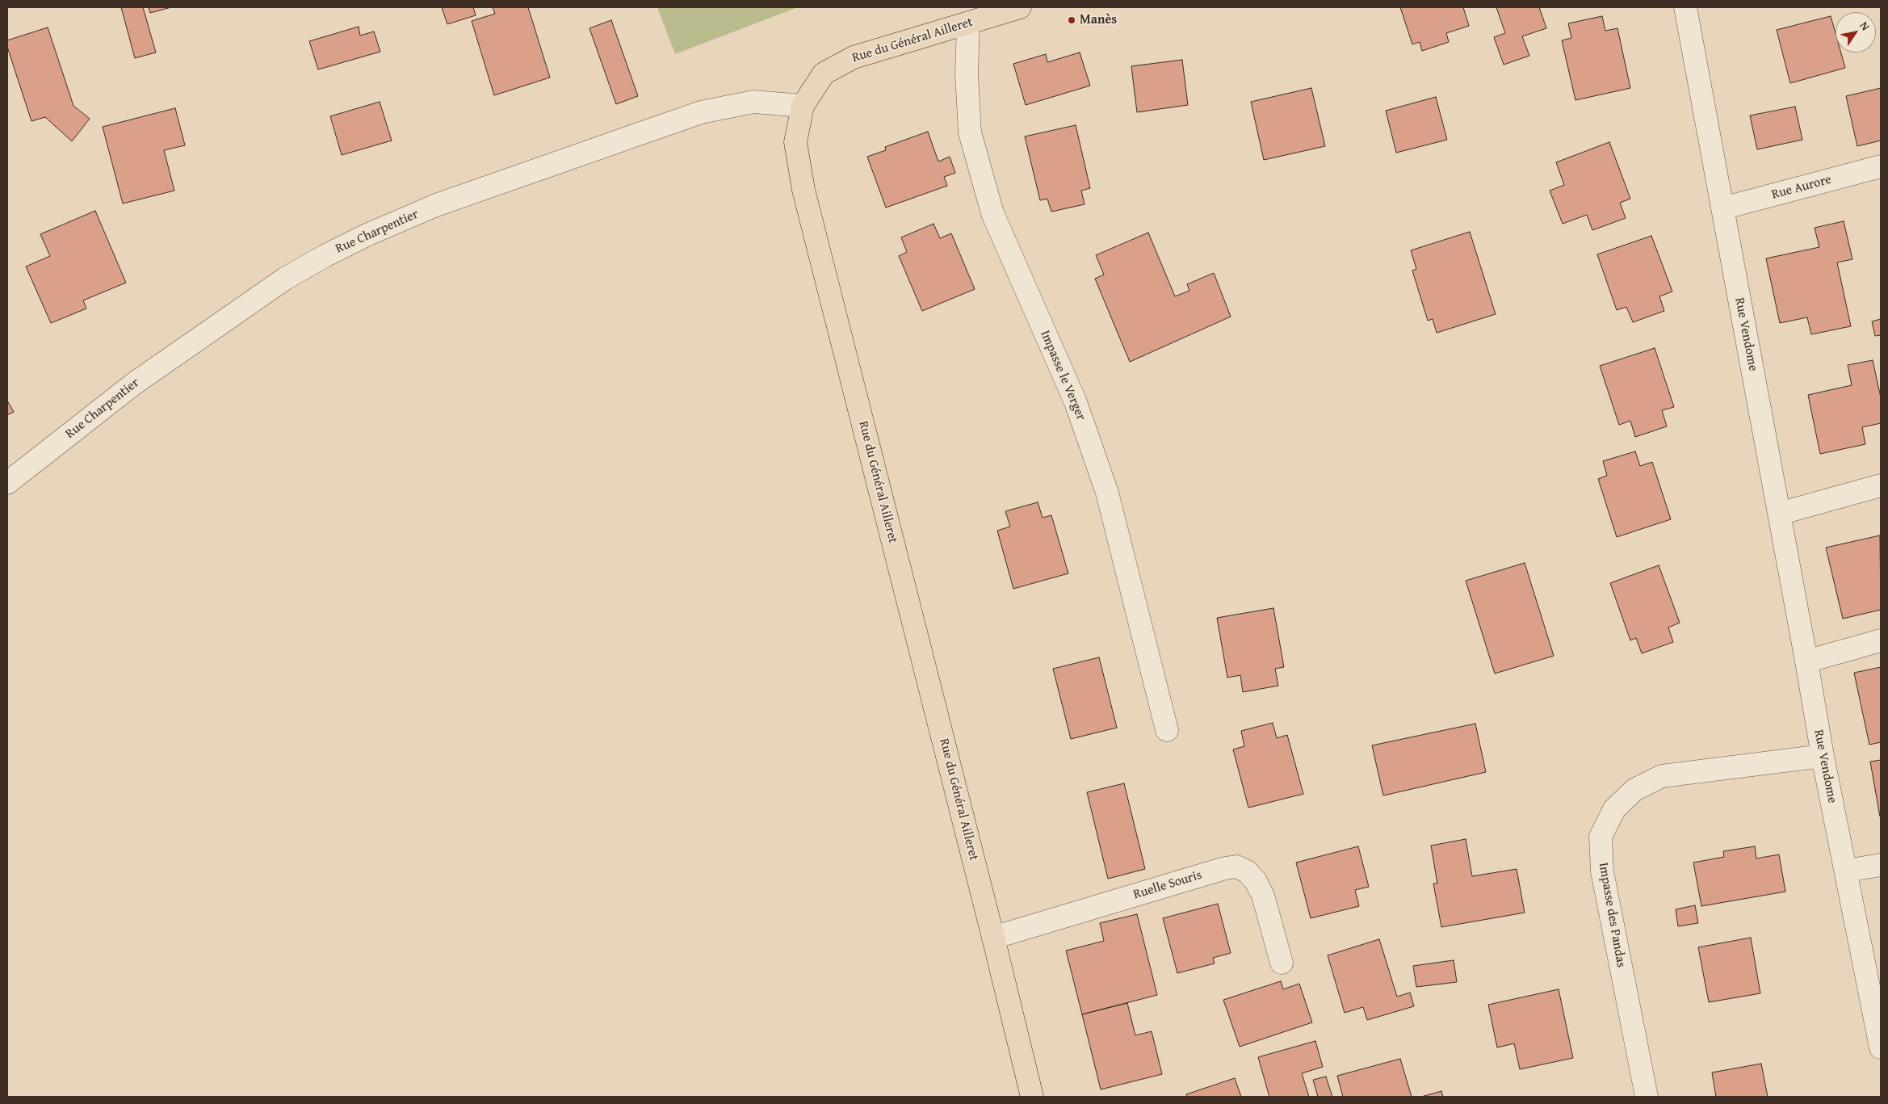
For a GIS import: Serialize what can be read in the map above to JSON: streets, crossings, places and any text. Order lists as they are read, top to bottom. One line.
{"streets":{"main road":["Rue du Général Ailleret"],"street":["Rue Aurore","Rue Charpentier","Rue Vendome","Impasse le Verger","Ruelle Souris","Impasse des Pandas"]},"crossings":[["Rue du Général Ailleret","Rue Charpentier"],["Rue du Général Ailleret","Impasse le Verger"],["Rue du Général Ailleret","Ruelle Souris"],["Rue Aurore","Rue Vendome"],["Rue Vendome","Impasse des Pandas"]],"places":["Manès"],"north":"top right"}
